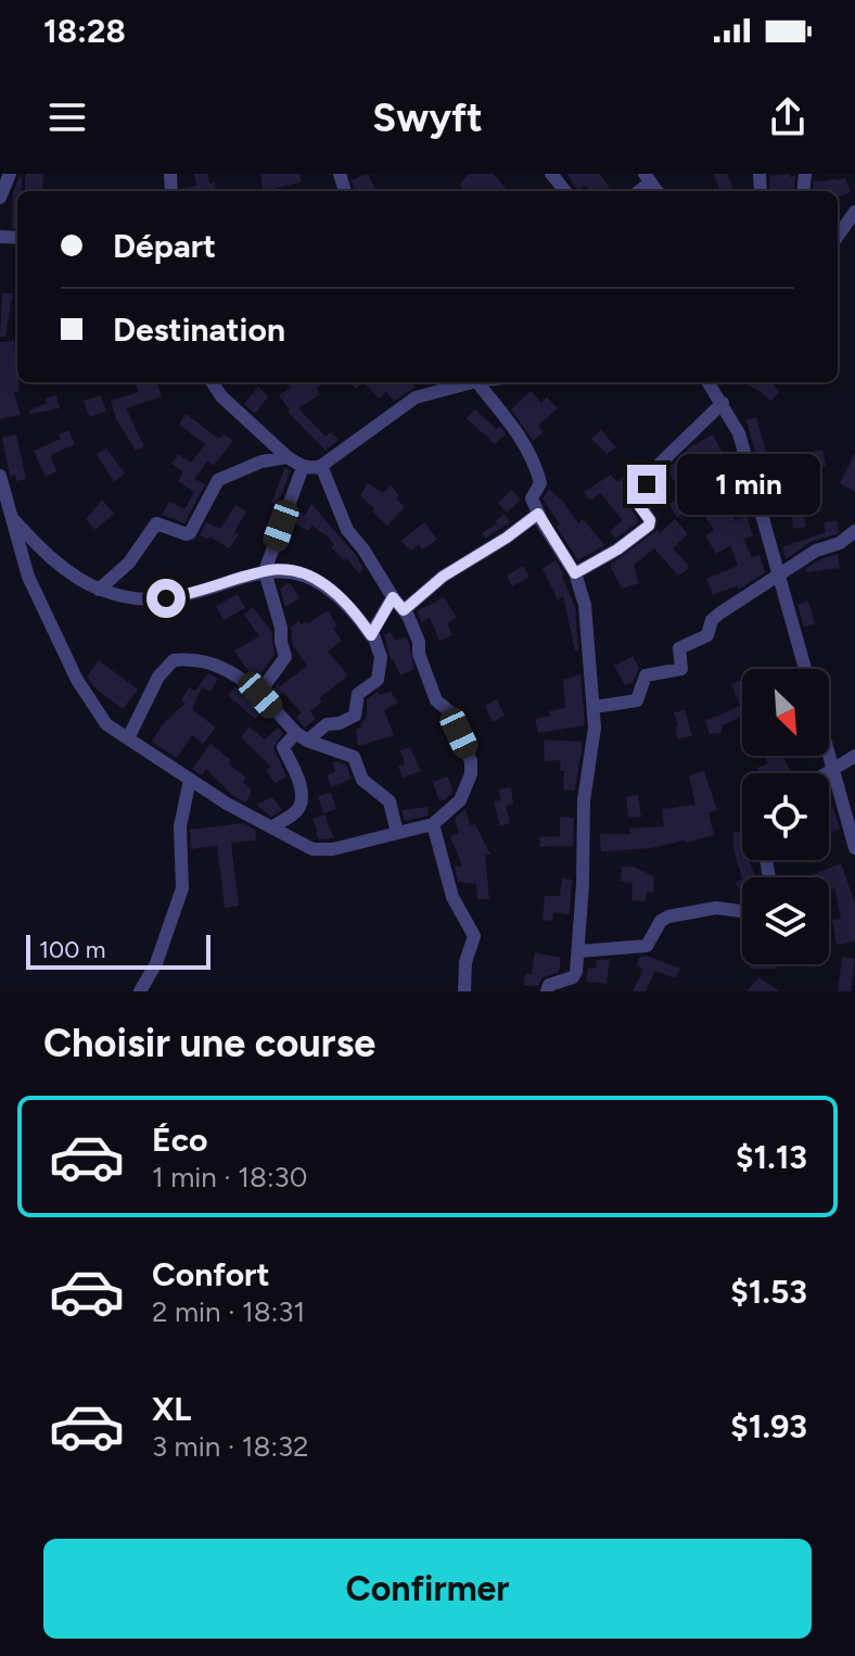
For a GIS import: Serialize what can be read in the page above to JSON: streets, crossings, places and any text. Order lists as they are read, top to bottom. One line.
{"scale_bar":"100 m","north":"bottom right","page":{"status":"18:28","header":"Swyft","banner":["Départ","Destination"],"bubble":"1 min","scale":"100 m","heading":"Choisir une course","list":[{"name":"Éco","note":"1 min · 18:30","value":"$1.13"},{"name":"Confort","note":"2 min · 18:31","value":"$1.53"},{"name":"XL","note":"3 min · 18:32","value":"$1.93"}],"buttons":"Confirmer"}}
